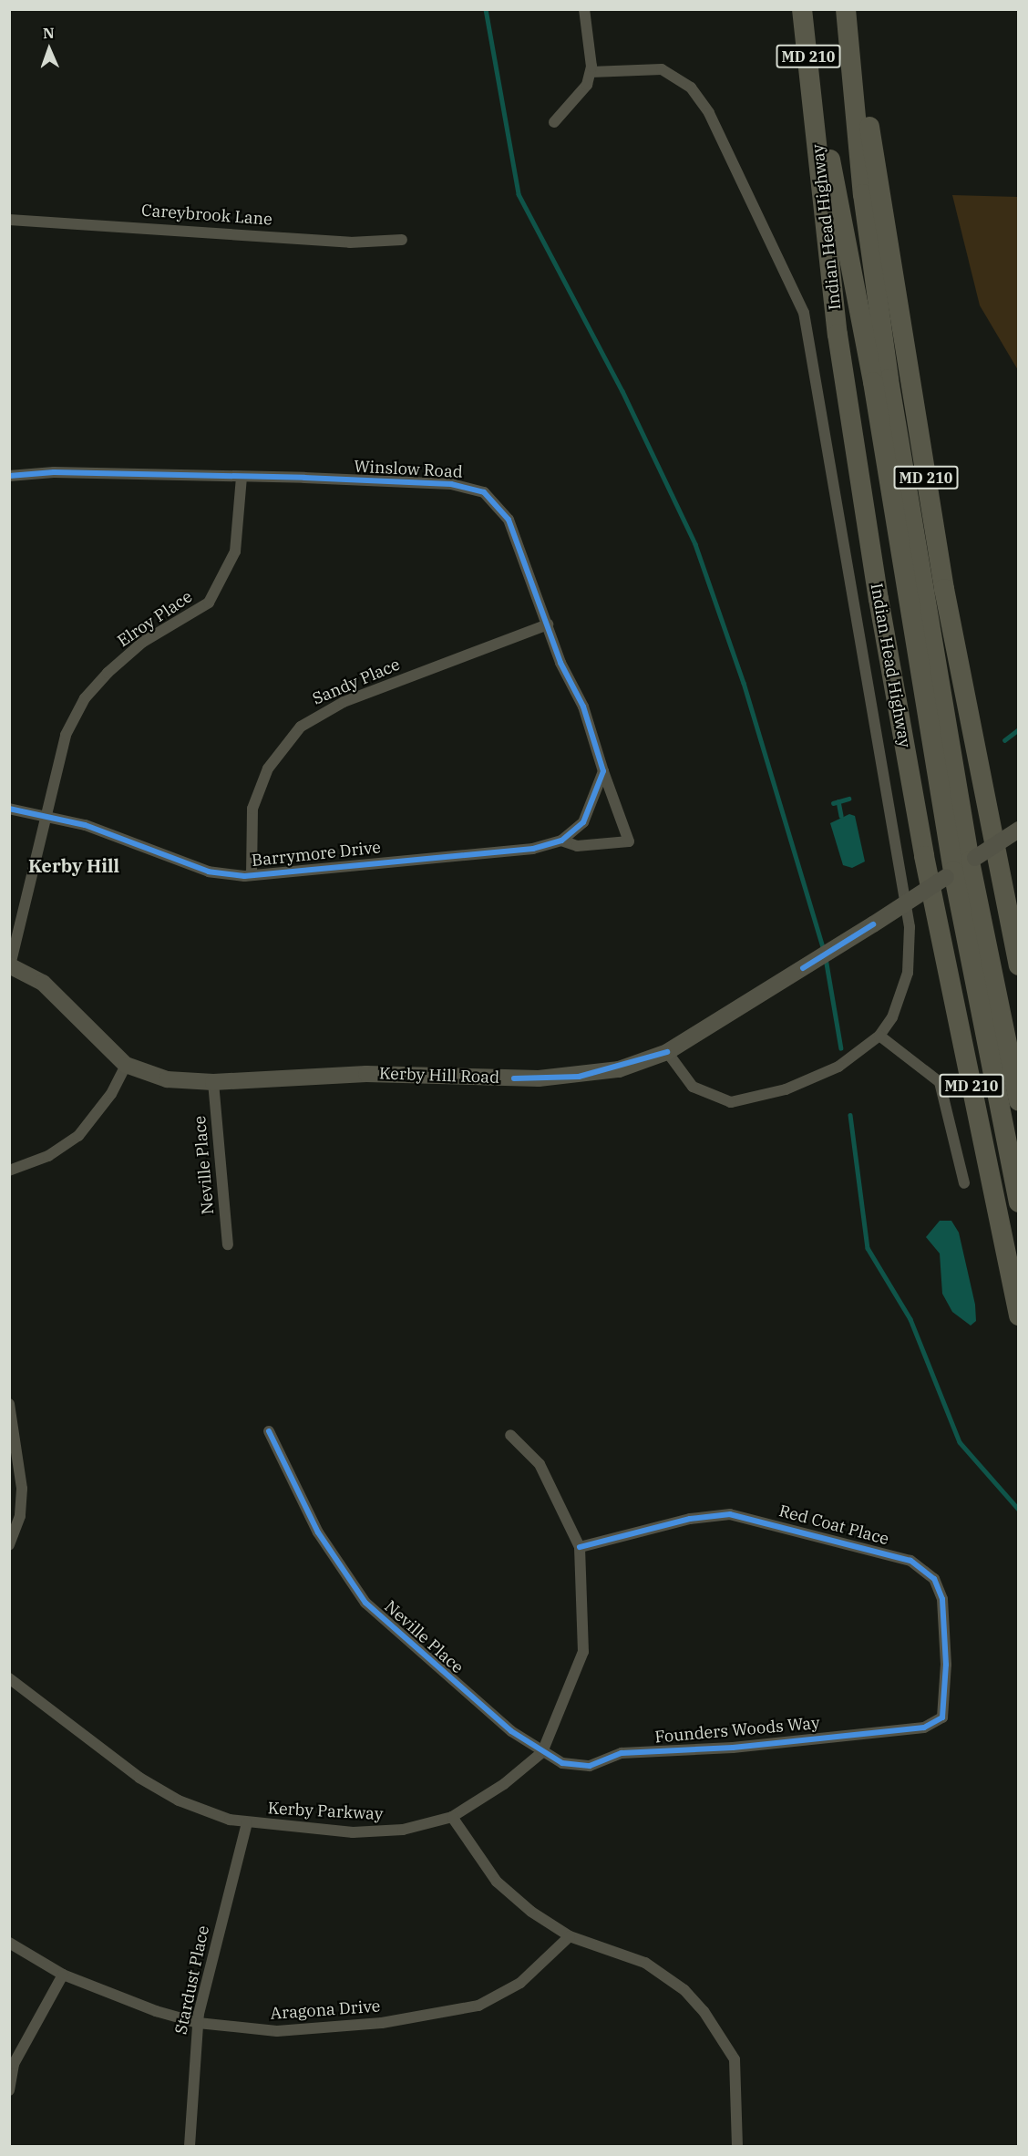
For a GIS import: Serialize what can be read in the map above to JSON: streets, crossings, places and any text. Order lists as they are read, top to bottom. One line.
{"streets":{"highway":["MD 210","Indian Head Highway"],"main road":["Kerby Hill Road"],"street":["Careybrook Lane","Winslow Road","Elroy Place","Sandy Place","Barrymore Drive","Neville Place","Red Coat Place","Founders Woods Way","Kerby Parkway","Stardust Place","Aragona Drive"]},"crossings":[["Winslow Road","Elroy Place"],["Winslow Road","Sandy Place"],["Winslow Road","Barrymore Drive"],["Elroy Place","Barrymore Drive"],["Elroy Place","Kerby Hill Road"],["Sandy Place","Barrymore Drive"],["Kerby Hill Road","Neville Place"],["Neville Place","Founders Woods Way"],["Neville Place","Kerby Parkway"],["Red Coat Place","Founders Woods Way"],["Red Coat Place","Kerby Parkway"],["Founders Woods Way","Kerby Parkway"],["Kerby Parkway","Stardust Place"],["Stardust Place","Aragona Drive"]],"districts":["Kerby Hill"],"north":"top"}
